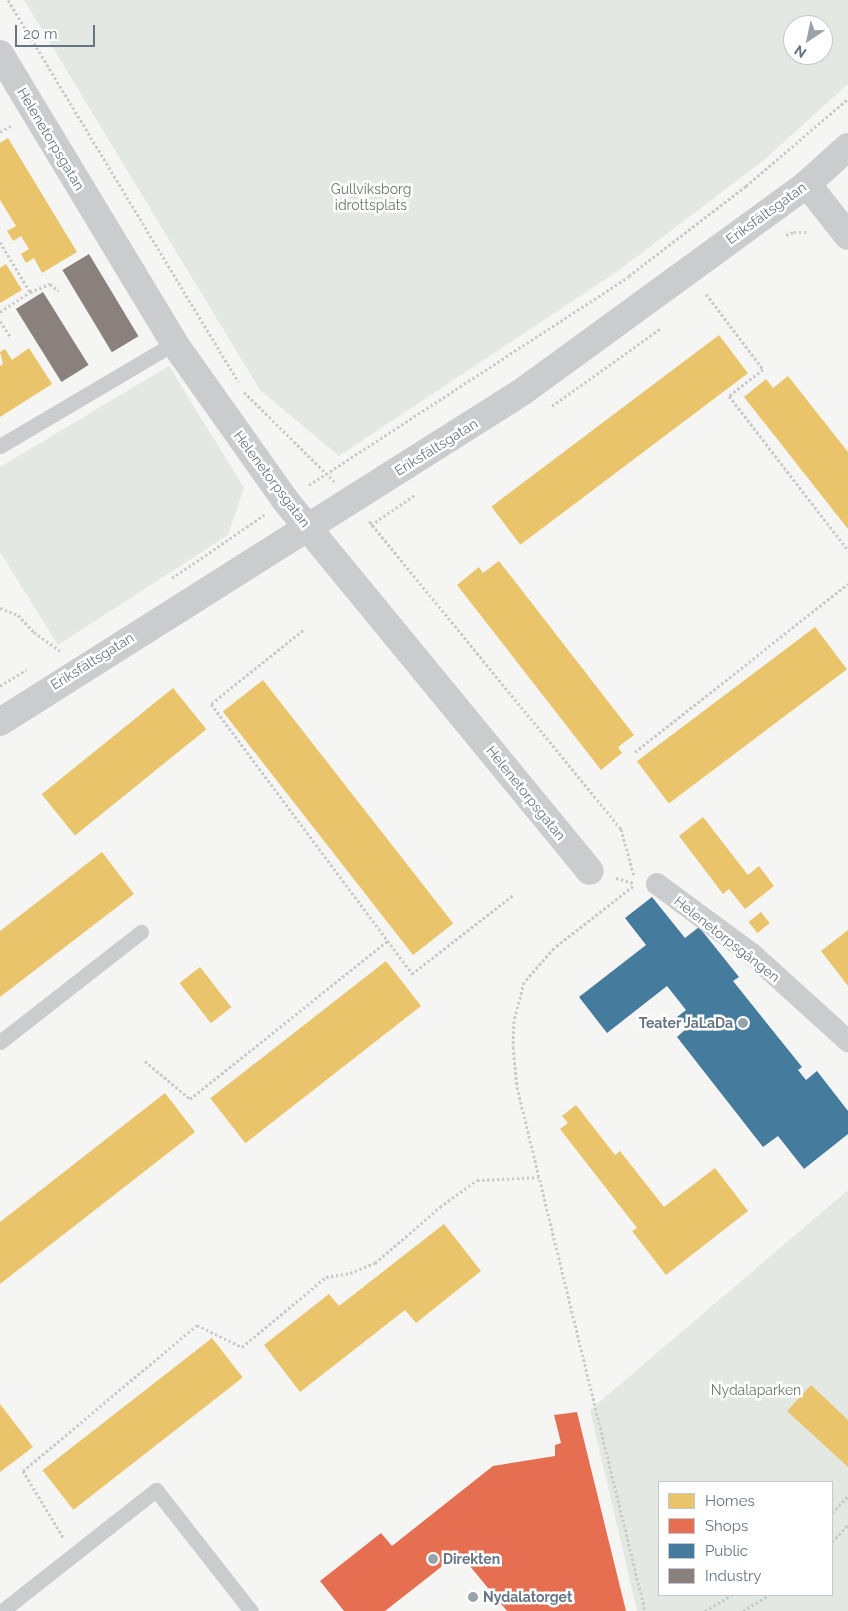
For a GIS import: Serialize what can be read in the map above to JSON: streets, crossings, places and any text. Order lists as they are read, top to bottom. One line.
{"streets":{"street":["Helenetorpsgatan","Eriksfältsgatan","Helenetorpsgången"]},"crossings":[["Helenetorpsgatan","Eriksfältsgatan"]],"parks":["Gullviksborg idrottsplats","Nydalaparken"],"places":["Teater JaLaDa","Direkten","Nydalatorget"],"legend":["Homes","Shops","Public","Industry"],"scale_bar":"20 m","north":"bottom left"}
